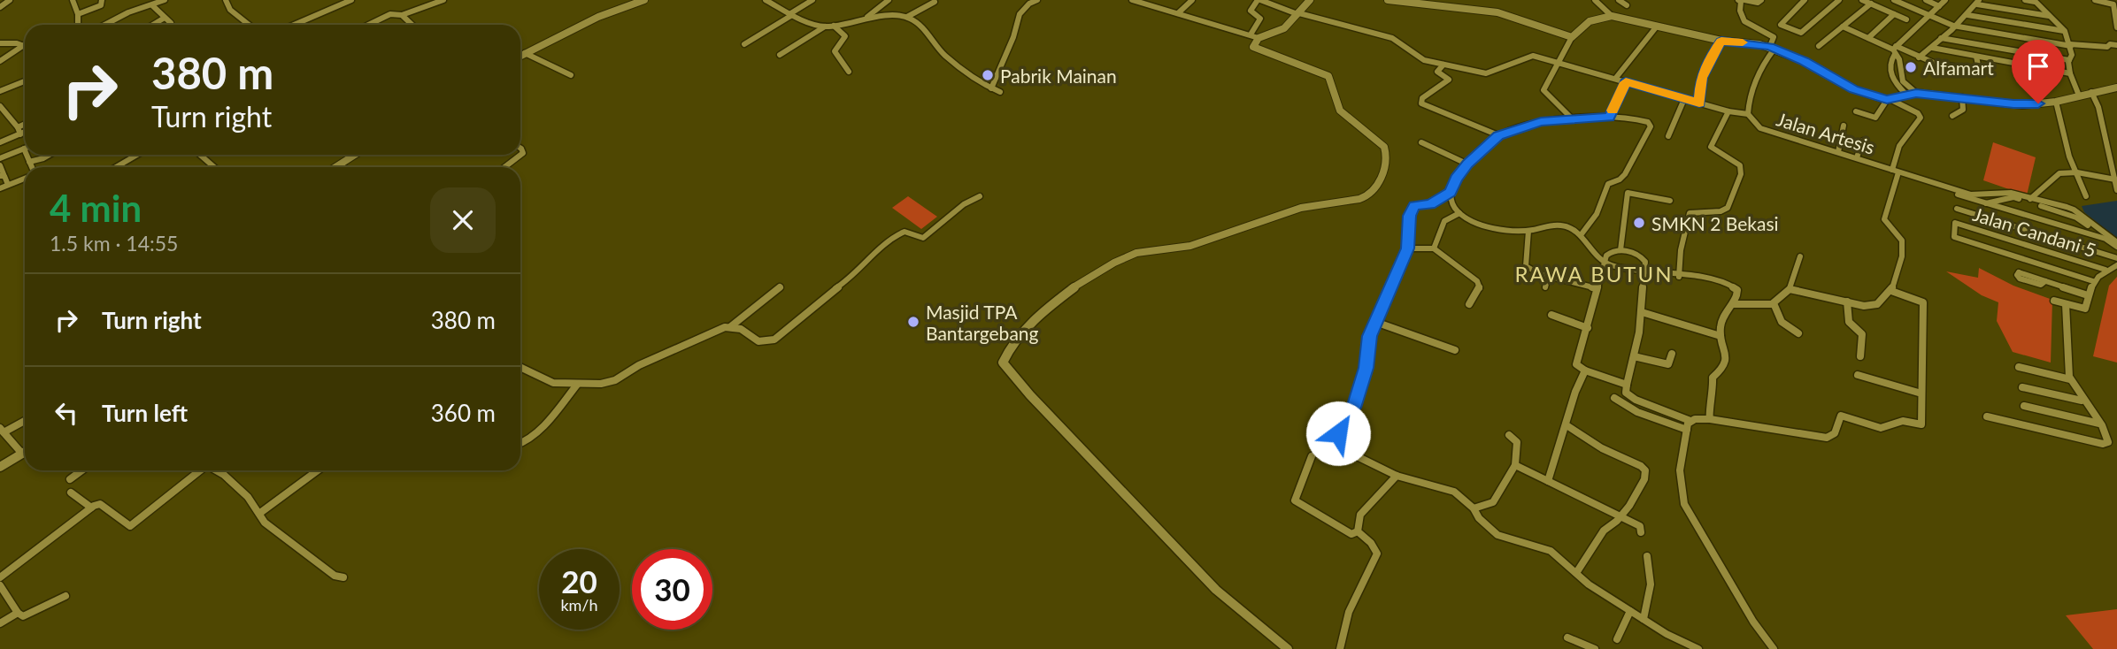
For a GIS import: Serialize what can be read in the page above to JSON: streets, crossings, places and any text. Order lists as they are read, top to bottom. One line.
{"streets":{"street":["Jalan Artesis","Jalan Candani 5"]},"districts":["RAWA BUTUN"],"places":["Alfamart","Pabrik Mainan","SMKN 2 Bekasi","Masjid TPA Bantargebang"],"page":{"turn":["380 m","Turn right"],"heading":["4 min","1.5 km · 14:55"],"list":[{"name":"Turn right","value":"380 m"},{"name":"Turn left","value":"360 m"}],"speed":"20 km/h","limit":"30"}}
